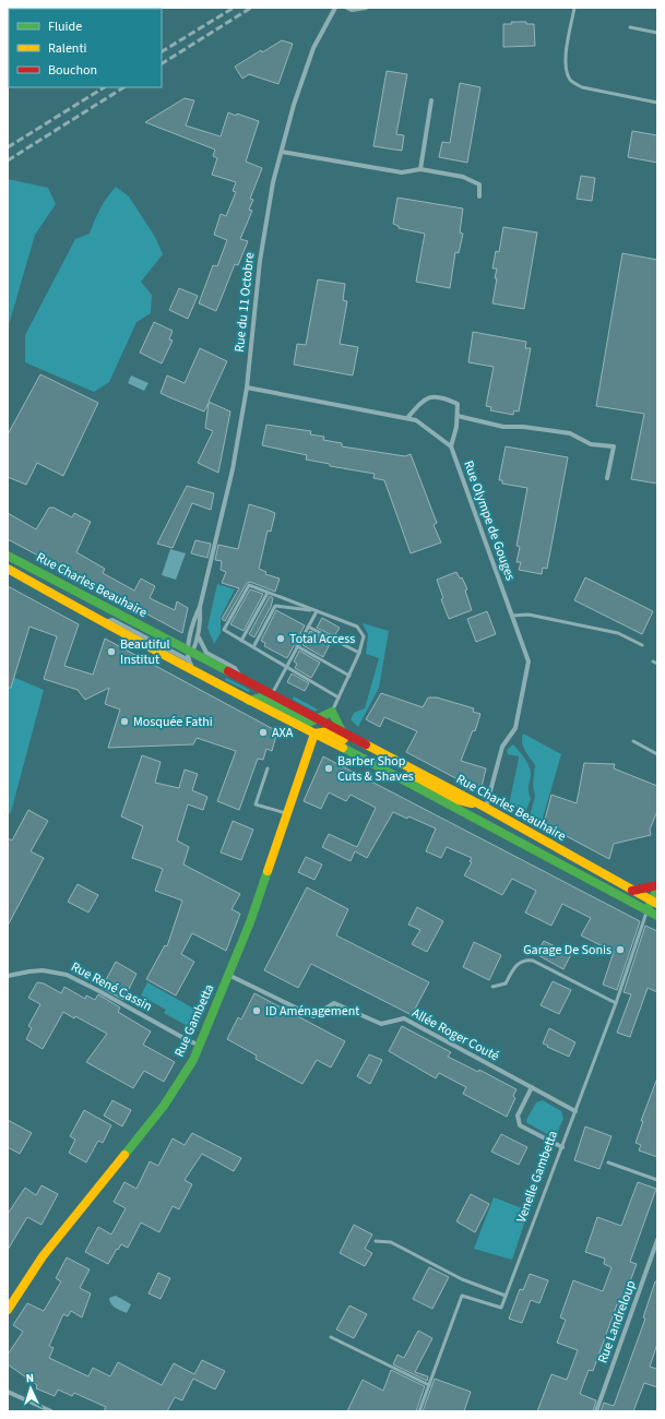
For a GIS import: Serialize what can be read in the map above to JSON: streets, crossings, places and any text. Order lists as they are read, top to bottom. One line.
{"streets":{"main road":["Rue Charles Beauhaire","Rue Gambetta","Venelle Gambetta"],"street":["Rue du 11 Octobre","Rue Olympe de Gouges","Rue René Cassin","Allée Roger Couté","Rue Landreloup"]},"crossings":[["Rue du 11 Octobre","Rue Olympe de Gouges"],["Rue Olympe de Gouges","Rue Charles Beauhaire"],["Rue Charles Beauhaire","Rue Gambetta"],["Rue Charles Beauhaire","Venelle Gambetta"],["Rue René Cassin","Rue Gambetta"],["Rue Gambetta","Allée Roger Couté"],["Allée Roger Couté","Venelle Gambetta"]],"places":["Total Access","Beautiful Institut","Mosquée Fathi","AXA","Barber Shop Cuts & Shaves","Garage De Sonis","ID Aménagement"],"legend":["Fluide","Ralenti","Bouchon"],"north":"top"}
